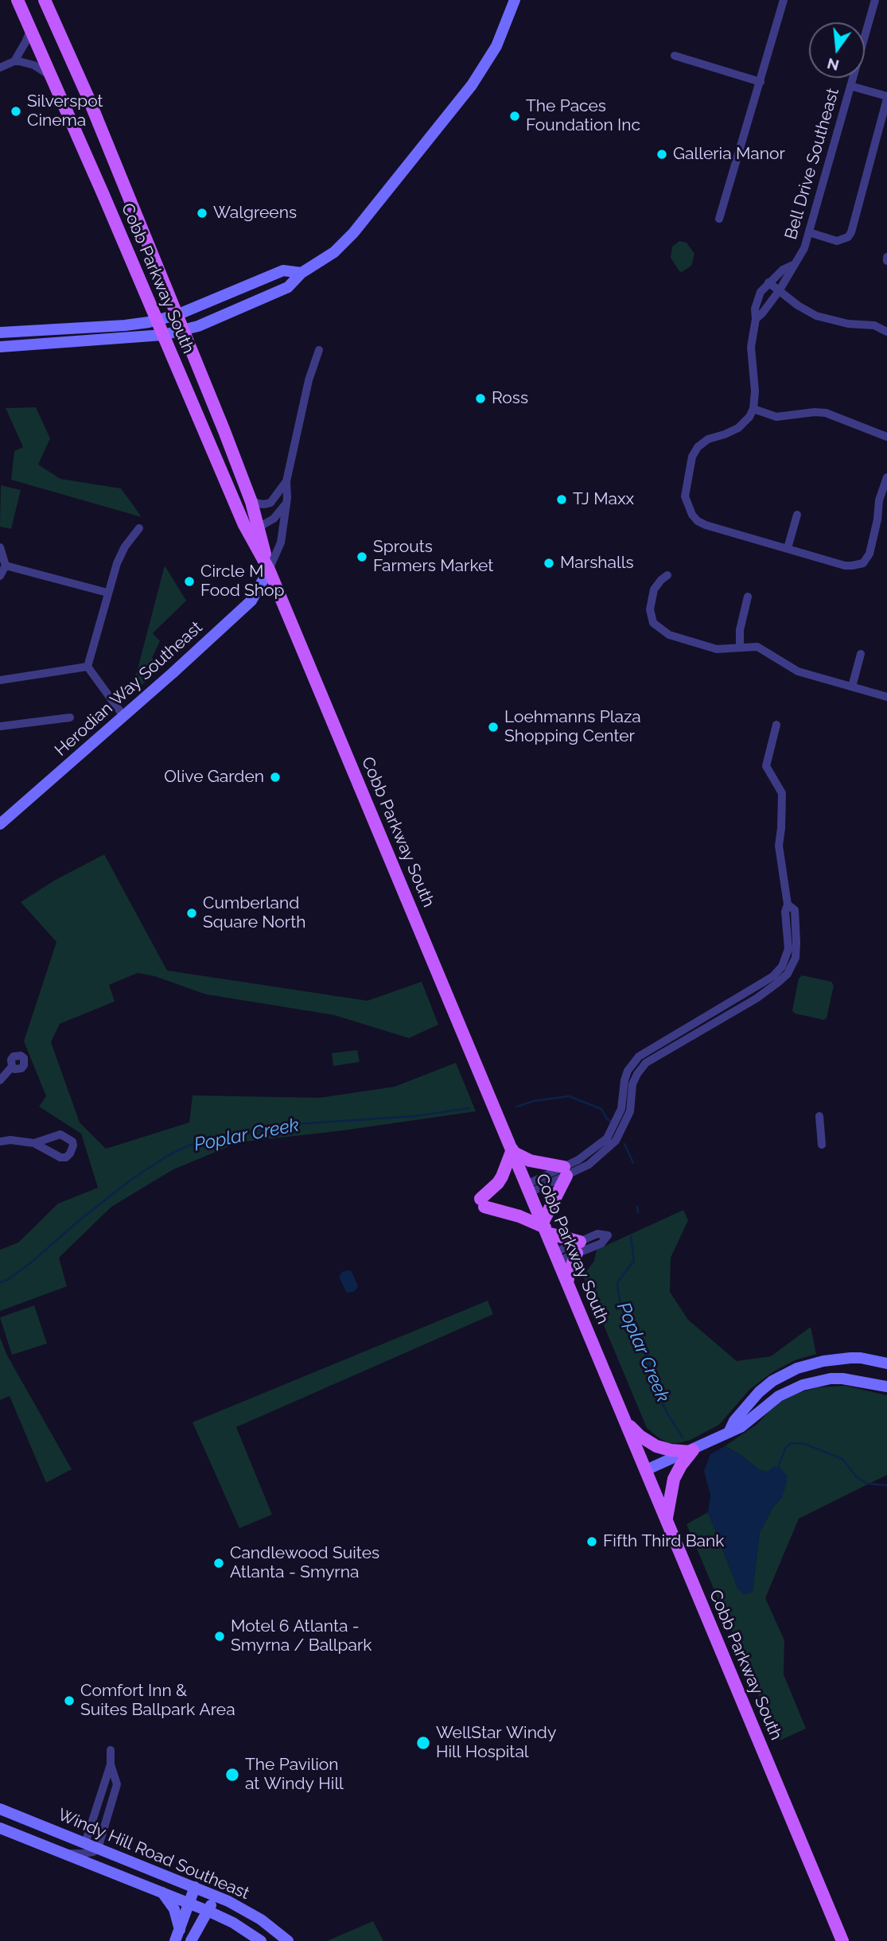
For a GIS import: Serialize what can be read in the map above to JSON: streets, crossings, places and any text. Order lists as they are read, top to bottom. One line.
{"streets":{"main road":["Cobb Parkway South","Herodian Way Southeast","Windy Hill Road Southeast"],"street":["Bell Drive Southeast"]},"crossings":[["Cobb Parkway South","Herodian Way Southeast"]],"water":["Poplar Creek"],"places":["Silverspot Cinema","The Paces Foundation Inc","Galleria Manor","Walgreens","Ross","TJ Maxx","Sprouts Farmers Market","Marshalls","Circle M Food Shop","Loehmanns Plaza Shopping Center","Olive Garden","Cumberland Square North","Fifth Third Bank","Candlewood Suites Atlanta - Smyrna","Motel 6 Atlanta - Smyrna / Ballpark","Comfort Inn & Suites Ballpark Area","WellStar Windy Hill Hospital","The Pavilion at Windy Hill"],"north":"bottom"}
